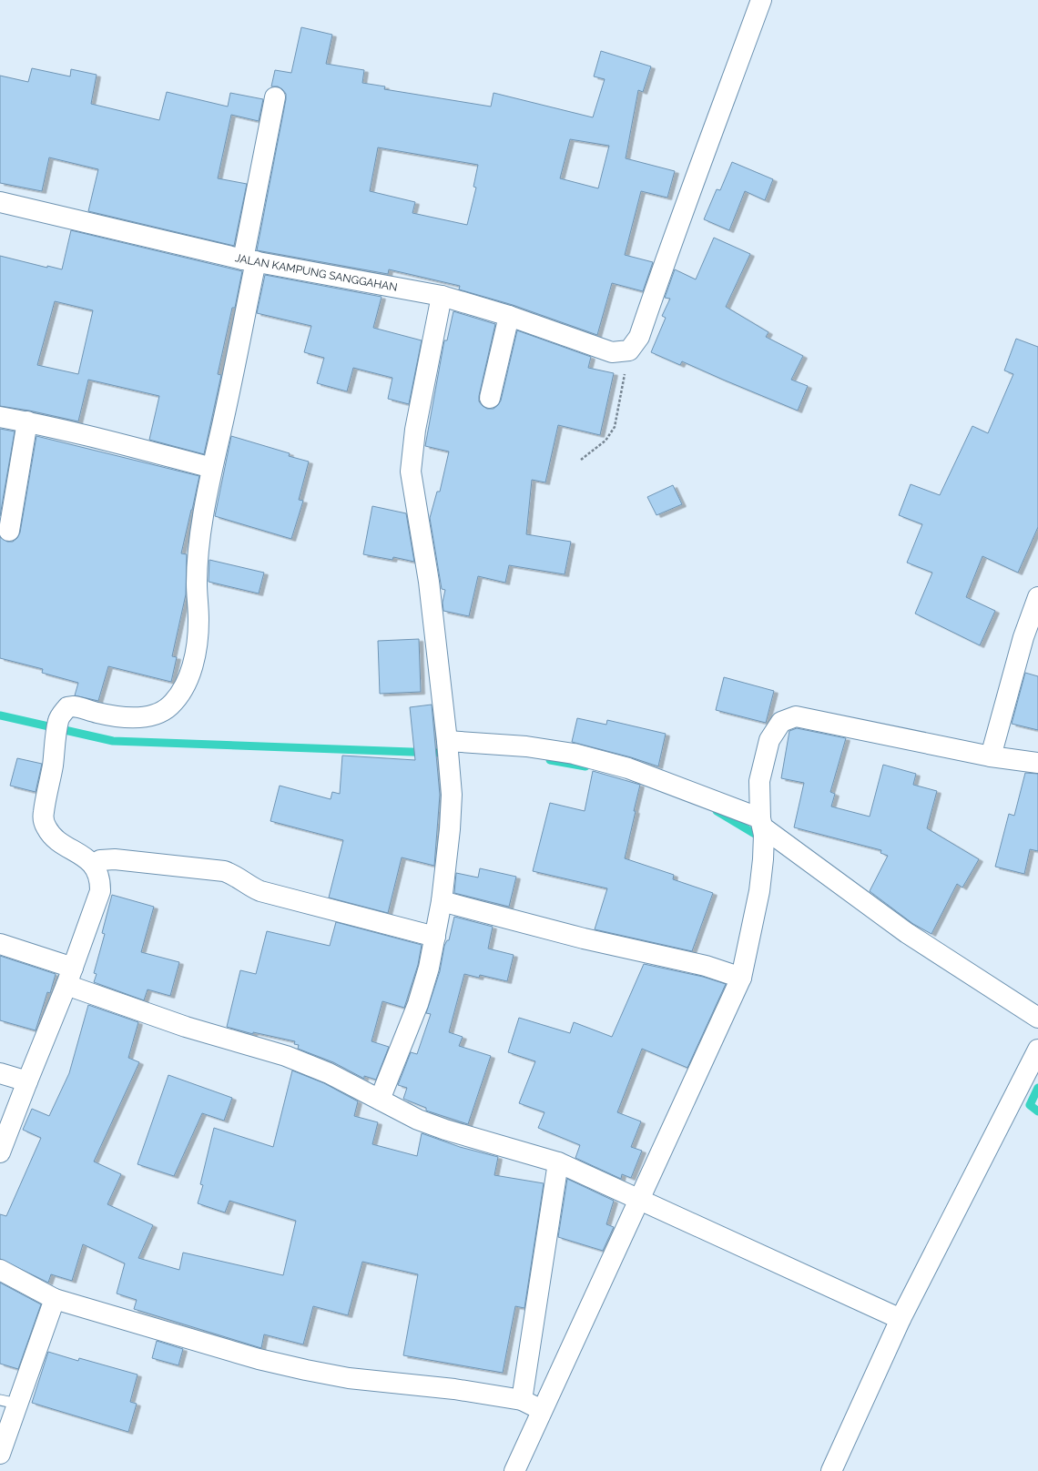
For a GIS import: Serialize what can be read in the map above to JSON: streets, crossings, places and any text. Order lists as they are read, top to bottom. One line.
{"streets":{"street":["JALAN KAMPUNG SANGGAHAN"]}}
